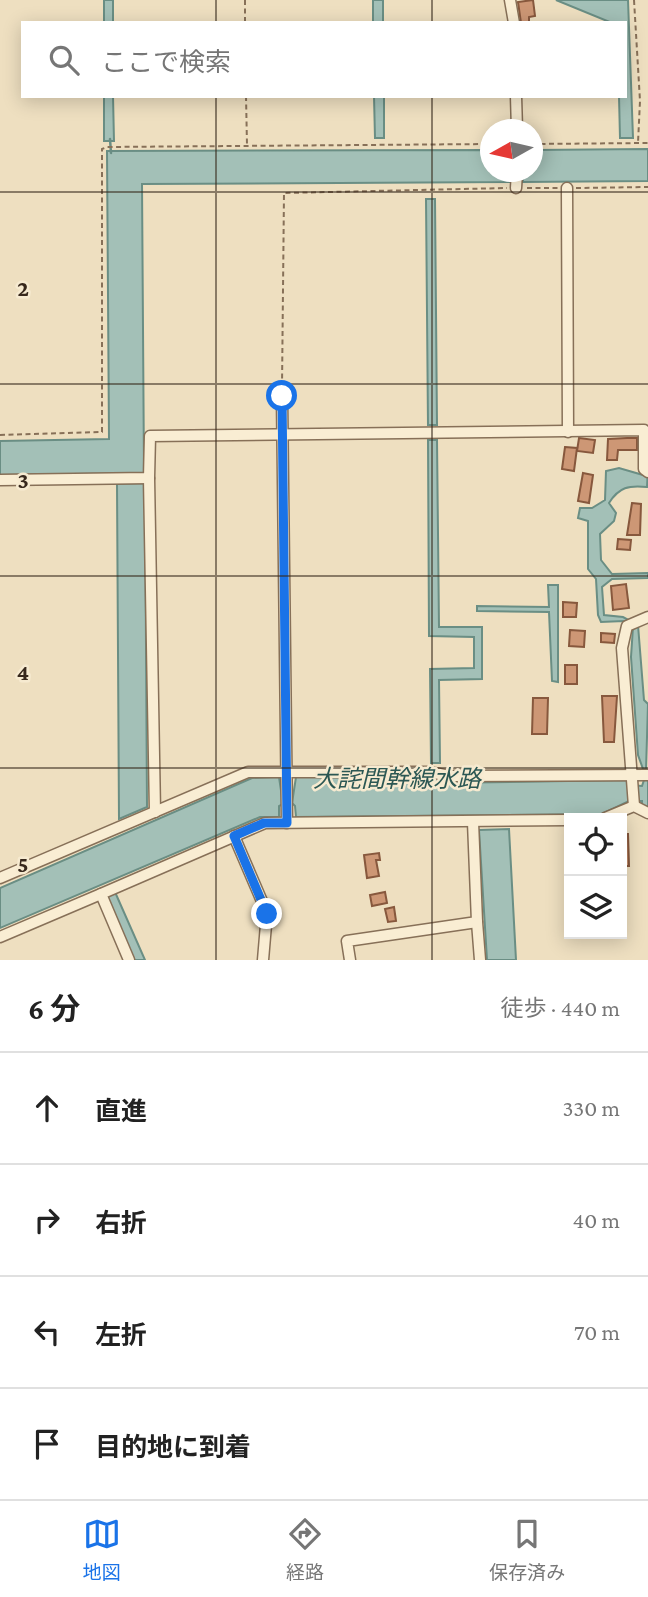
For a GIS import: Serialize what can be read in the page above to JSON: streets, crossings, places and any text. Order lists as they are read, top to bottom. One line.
{"water":["大詫間幹線水路"],"north":"left","page":{"search":"ここで検索","heading":["6 分","徒歩 · 440 m"],"list":[["直進","330 m"],["右折","40 m"],["左折","70 m"],"目的地に到着"],"nav":["地図","経路","保存済み"]},"grid":{"rows":["2","3","4","5"]}}
